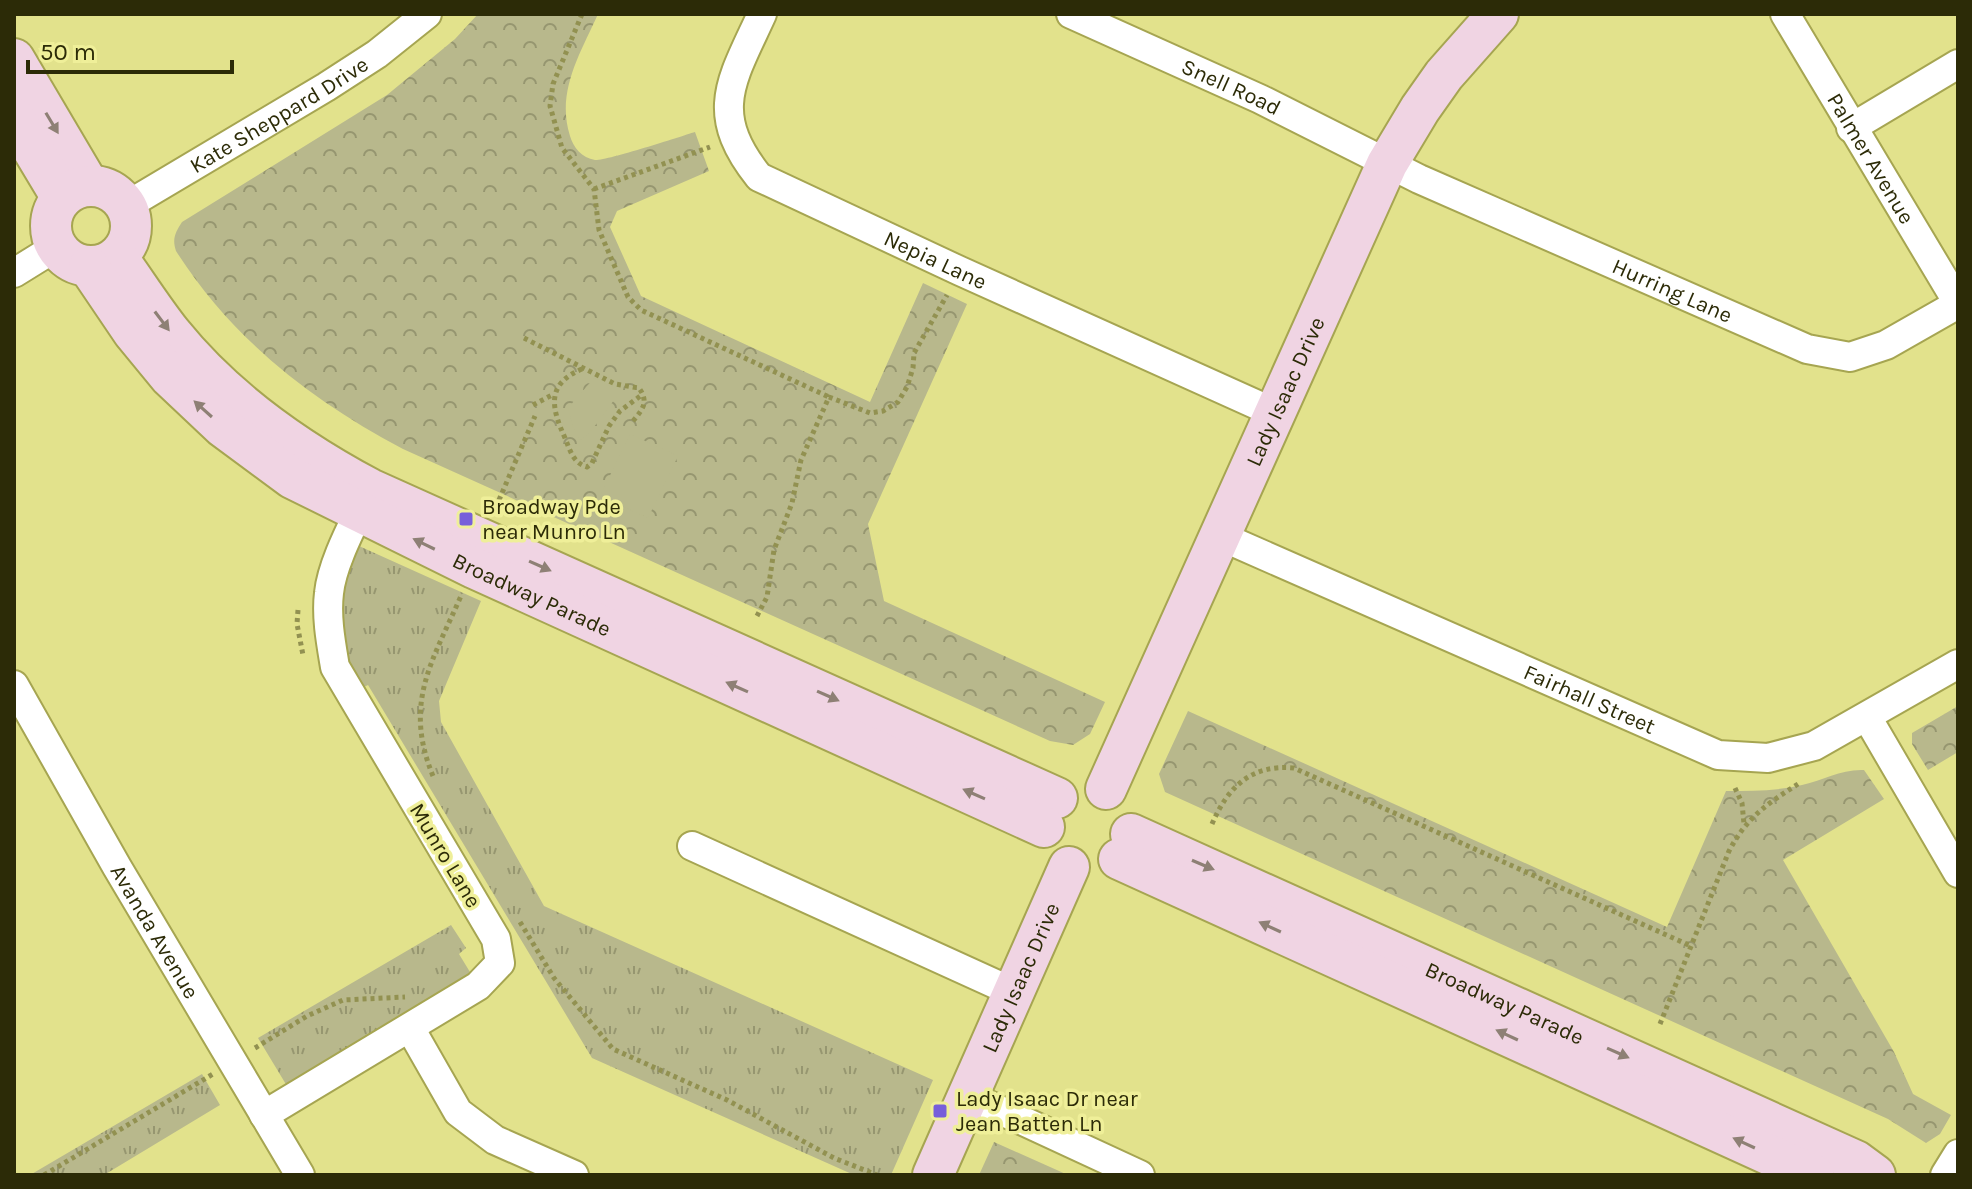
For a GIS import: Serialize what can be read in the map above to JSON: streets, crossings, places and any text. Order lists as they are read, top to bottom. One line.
{"streets":{"street":["Snell Road","Kate Sheppard Drive","Palmer Avenue","Nepia Lane","Hurring Lane","Lady Isaac Drive","Broadway Parade","Fairhall Street","Munro Lane","Avanda Avenue"]},"crossings":[["Snell Road","Hurring Lane"],["Snell Road","Lady Isaac Drive"],["Kate Sheppard Drive","Broadway Parade"],["Palmer Avenue","Hurring Lane"],["Nepia Lane","Lady Isaac Drive"],["Hurring Lane","Lady Isaac Drive"],["Lady Isaac Drive","Broadway Parade"],["Lady Isaac Drive","Fairhall Street"],["Broadway Parade","Munro Lane"],["Munro Lane","Avanda Avenue"]],"places":{"transit":["Broadway Pde near Munro Ln","Lady Isaac Dr near Jean Batten Ln"]},"scale_bar":"50 m"}
